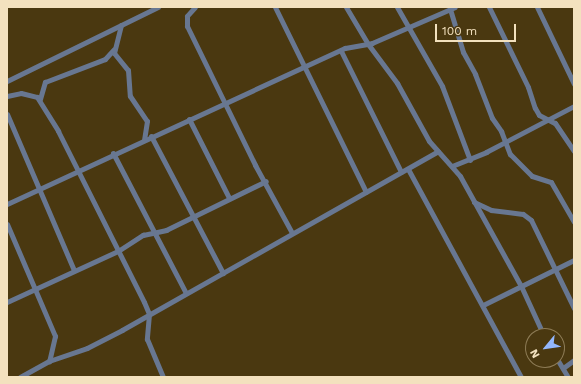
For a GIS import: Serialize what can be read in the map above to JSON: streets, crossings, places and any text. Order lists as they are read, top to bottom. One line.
{"scale_bar":"100 m","north":"bottom left"}
